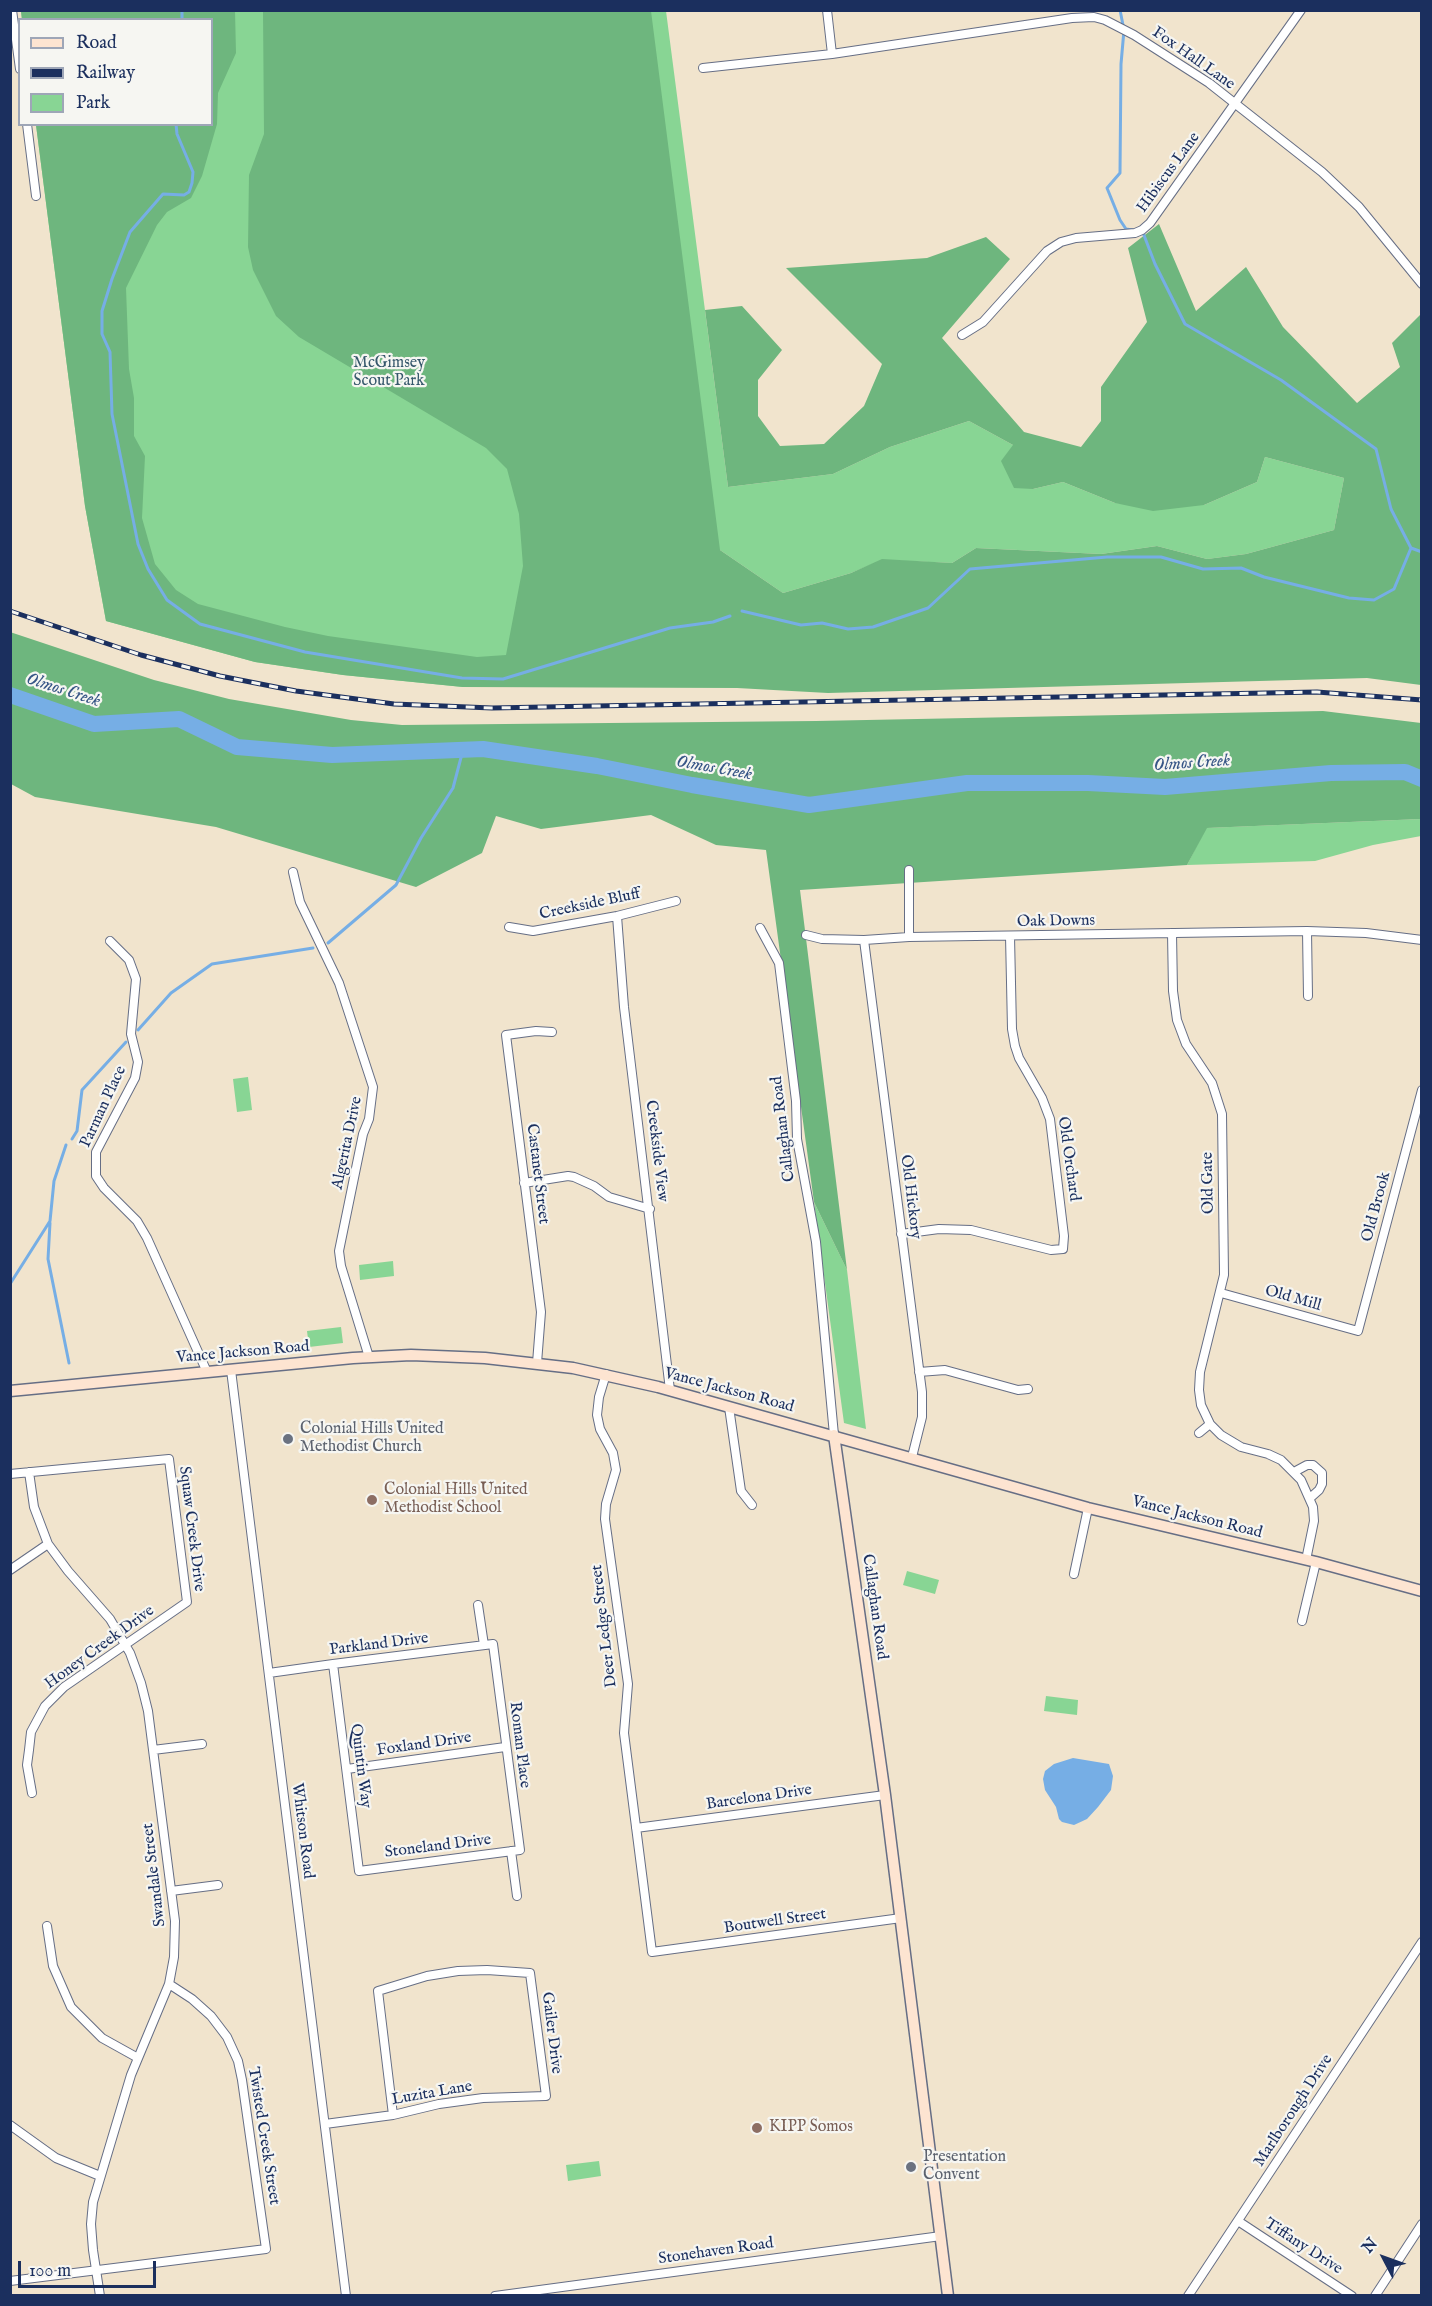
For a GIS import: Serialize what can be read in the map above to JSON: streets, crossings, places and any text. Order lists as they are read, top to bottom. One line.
{"streets":{"main road":["Callaghan Road","Vance Jackson Road"],"street":["Fox Hall Lane","Hibiscus Lane","Creekside Bluff","Oak Downs","Parman Place","Algerita Drive","Creekside View","Old Orchard","Castanet Street","Old Gate","Old Hickory","Old Brook","Old Mill","Squaw Creek Drive","Deer Ledge Street","Parkland Drive","Honey Creek Drive","Foxland Drive","Roman Place","Quintin Way","Barcelona Drive","Whitson Road","Stoneland Drive","Swandale Street","Boutwell Street","Gailer Drive","Luzita Lane","Marlborough Drive","Twisted Creek Street","Tiffany Drive","Stonehaven Road"]},"crossings":[["Fox Hall Lane","Hibiscus Lane"],["Creekside Bluff","Creekside View"],["Oak Downs","Old Orchard"],["Oak Downs","Old Gate"],["Oak Downs","Old Hickory"],["Parman Place","Vance Jackson Road"],["Callaghan Road","Vance Jackson Road"],["Callaghan Road","Barcelona Drive"],["Callaghan Road","Boutwell Street"],["Callaghan Road","Stonehaven Road"],["Algerita Drive","Vance Jackson Road"],["Creekside View","Vance Jackson Road"],["Old Orchard","Old Hickory"],["Castanet Street","Vance Jackson Road"],["Old Gate","Old Mill"],["Old Hickory","Vance Jackson Road"],["Old Brook","Old Mill"],["Vance Jackson Road","Deer Ledge Street"],["Vance Jackson Road","Whitson Road"],["Squaw Creek Drive","Honey Creek Drive"],["Squaw Creek Drive","Swandale Street"],["Deer Ledge Street","Barcelona Drive"],["Deer Ledge Street","Boutwell Street"],["Parkland Drive","Roman Place"],["Parkland Drive","Quintin Way"],["Parkland Drive","Whitson Road"],["Honey Creek Drive","Swandale Street"],["Foxland Drive","Roman Place"],["Foxland Drive","Quintin Way"],["Roman Place","Stoneland Drive"],["Quintin Way","Stoneland Drive"],["Whitson Road","Luzita Lane"],["Swandale Street","Twisted Creek Street"],["Gailer Drive","Luzita Lane"],["Marlborough Drive","Tiffany Drive"]],"water":["Olmos Creek"],"parks":["McGimsey Scout Park"],"places":["Colonial Hills United Methodist Church","Colonial Hills United Methodist School","KIPP Somos","Presentation Convent"],"legend":["Road","Railway","Park"],"scale_bar":"100 m","north":"top left"}
